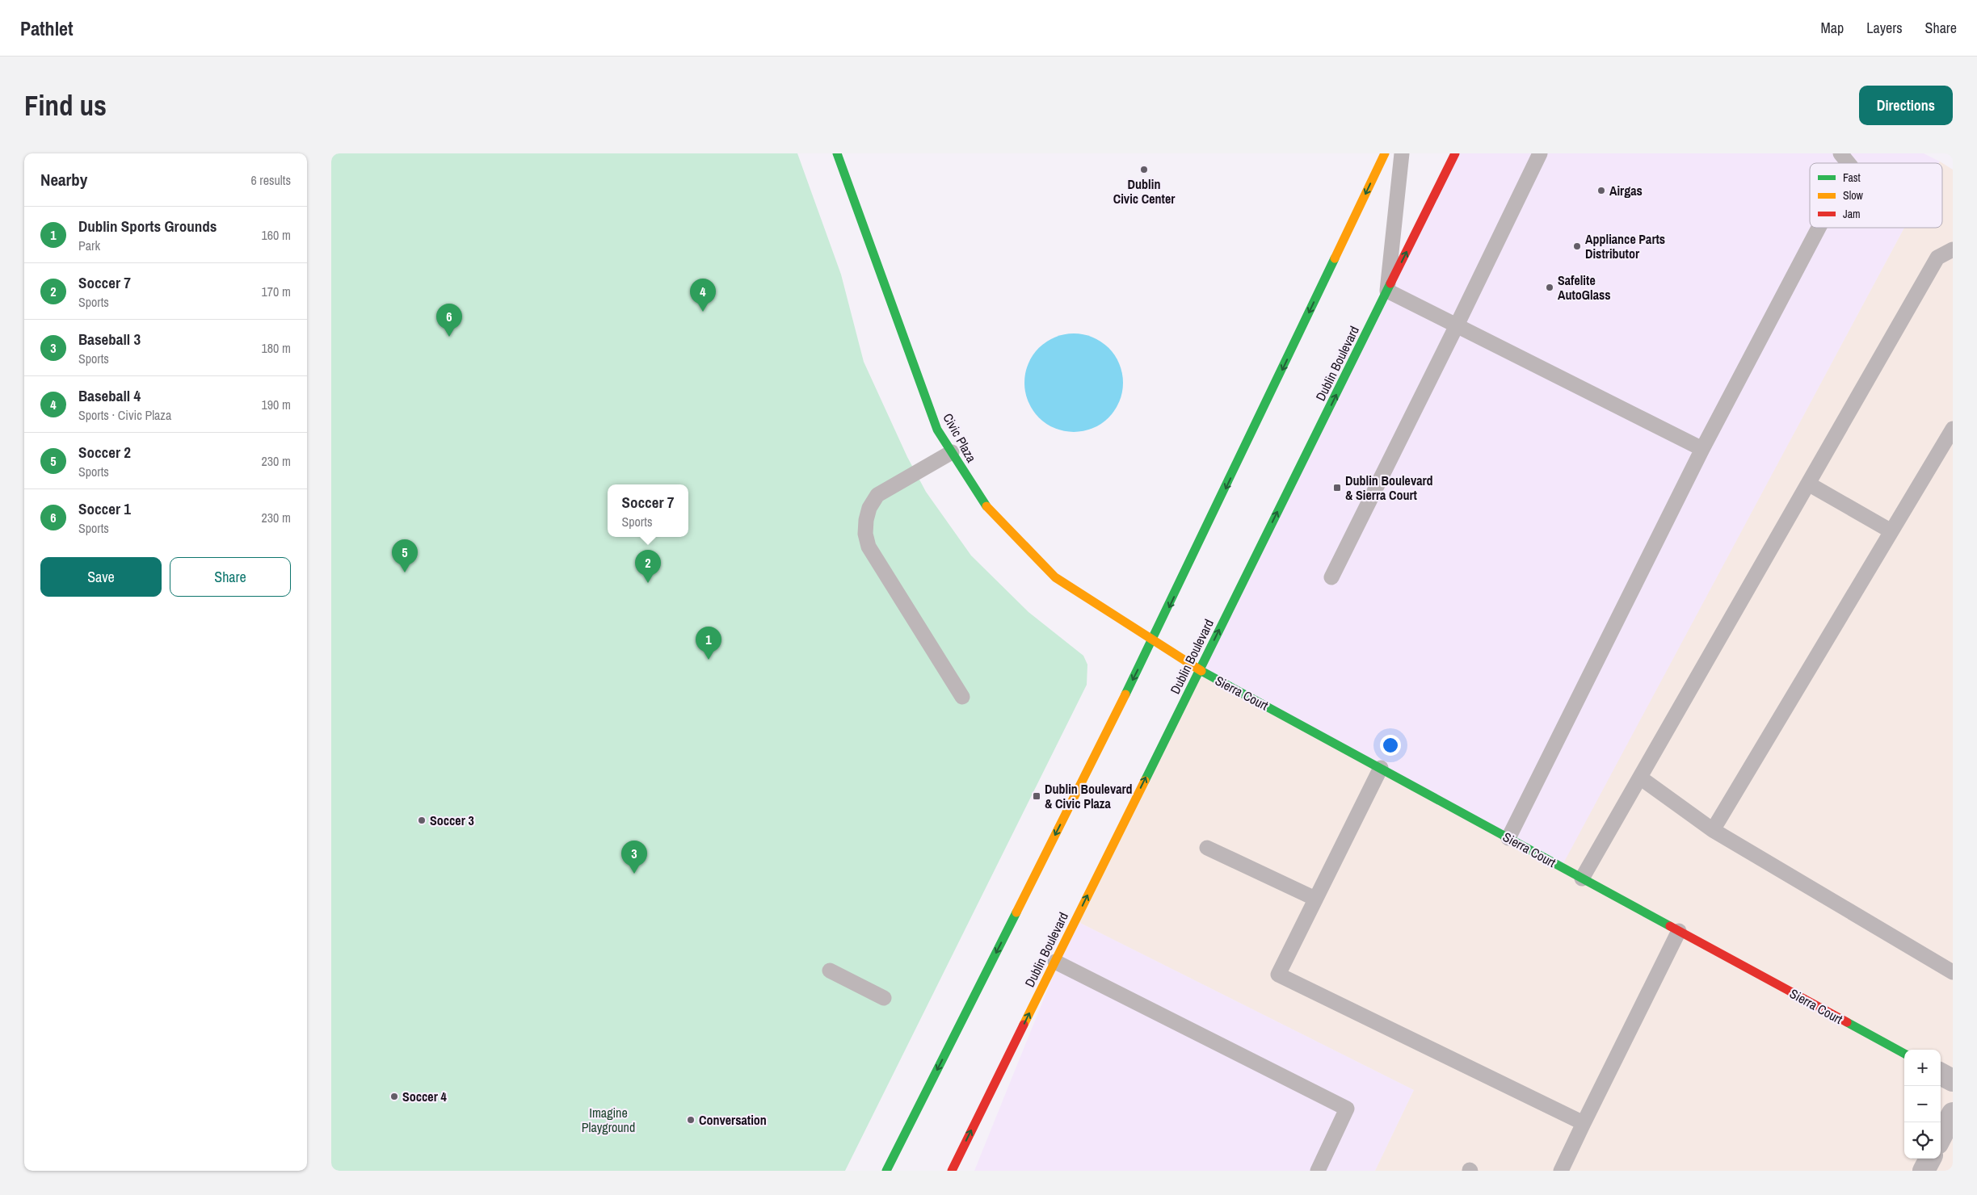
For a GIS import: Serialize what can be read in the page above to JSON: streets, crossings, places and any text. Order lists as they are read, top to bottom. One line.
{"streets":{"main road":["Dublin Boulevard","Civic Plaza","Sierra Court"]},"crossings":[["Dublin Boulevard","Sierra Court"],["Civic Plaza","Sierra Court"]],"parks":["Imagine Playground"],"places":{"other":["Dublin Civic Center","Airgas","Appliance Parts Distributor","Safelite AutoGlass","Soccer 3","Soccer 4","Conversation"],"transit":["Dublin Boulevard & Sierra Court","Dublin Boulevard & Civic Plaza"]},"legend":["Fast","Slow","Jam"],"page":{"header":"Pathlet","nav":["Map","Layers","Share"],"buttons":["Directions",["Save","Share"]],"title":"Find us","heading":["Nearby","6 results"],"list":[{"mark":"1","name":"Dublin Sports Grounds","note":"Park","value":"160 m"},{"mark":"2","name":"Soccer 7","note":"Sports","value":"170 m"},{"mark":"3","name":"Baseball 3","note":"Sports","value":"180 m"},{"mark":"4","name":"Baseball 4","note":"Sports · Civic Plaza","value":"190 m"},{"mark":"5","name":"Soccer 2","note":"Sports","value":"230 m"},{"mark":"6","name":"Soccer 1","note":"Sports","value":"230 m"}],"pins":["4","6","5","2","1","3"],"popup":["Soccer 7","Sports"],"map_buttons":["+","−"]}}
